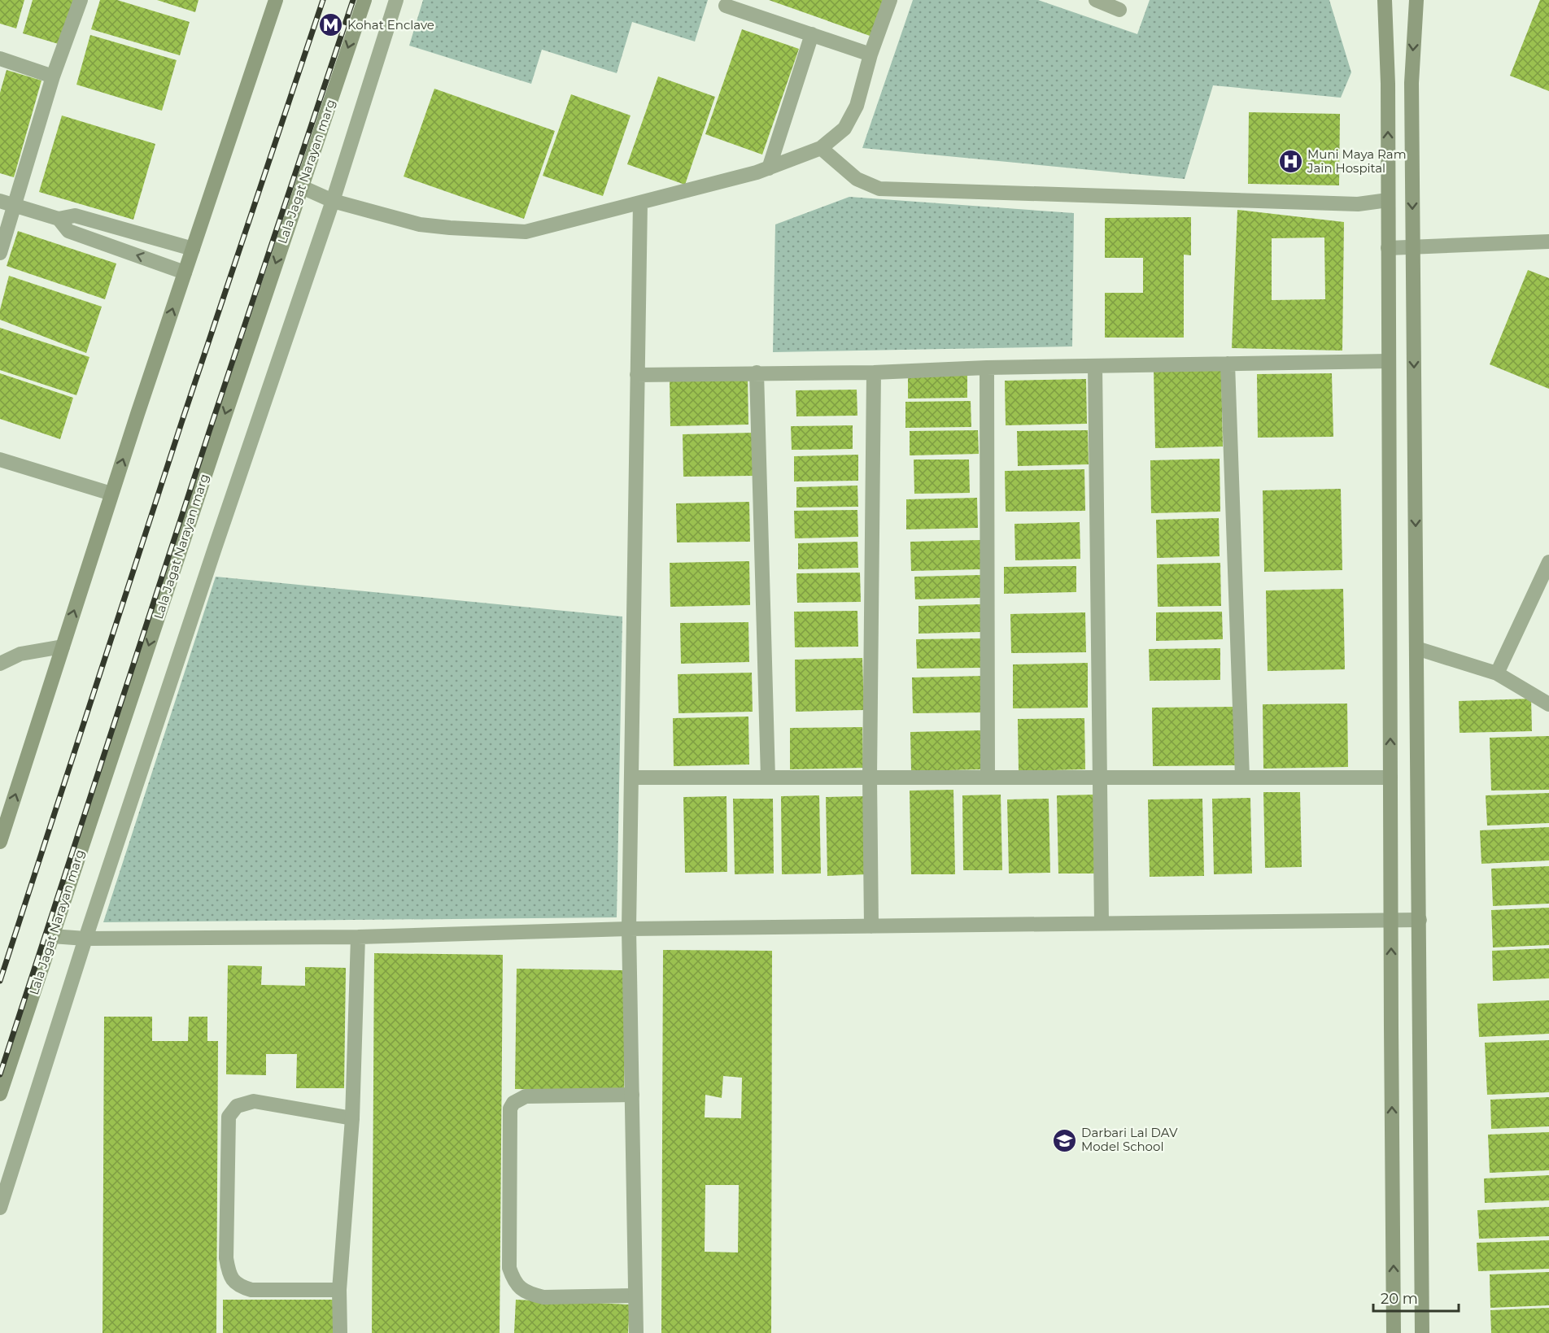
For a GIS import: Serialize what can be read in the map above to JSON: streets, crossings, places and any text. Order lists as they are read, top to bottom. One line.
{"streets":{"street":["Lala Jagat Narayan marg"]},"places":{"metro station":["Kohat Enclave"],"hospital":["Muni Maya Ram Jain Hospital"],"school or university":["Darbari Lal DAV Model School"]},"scale_bar":"20 m"}
